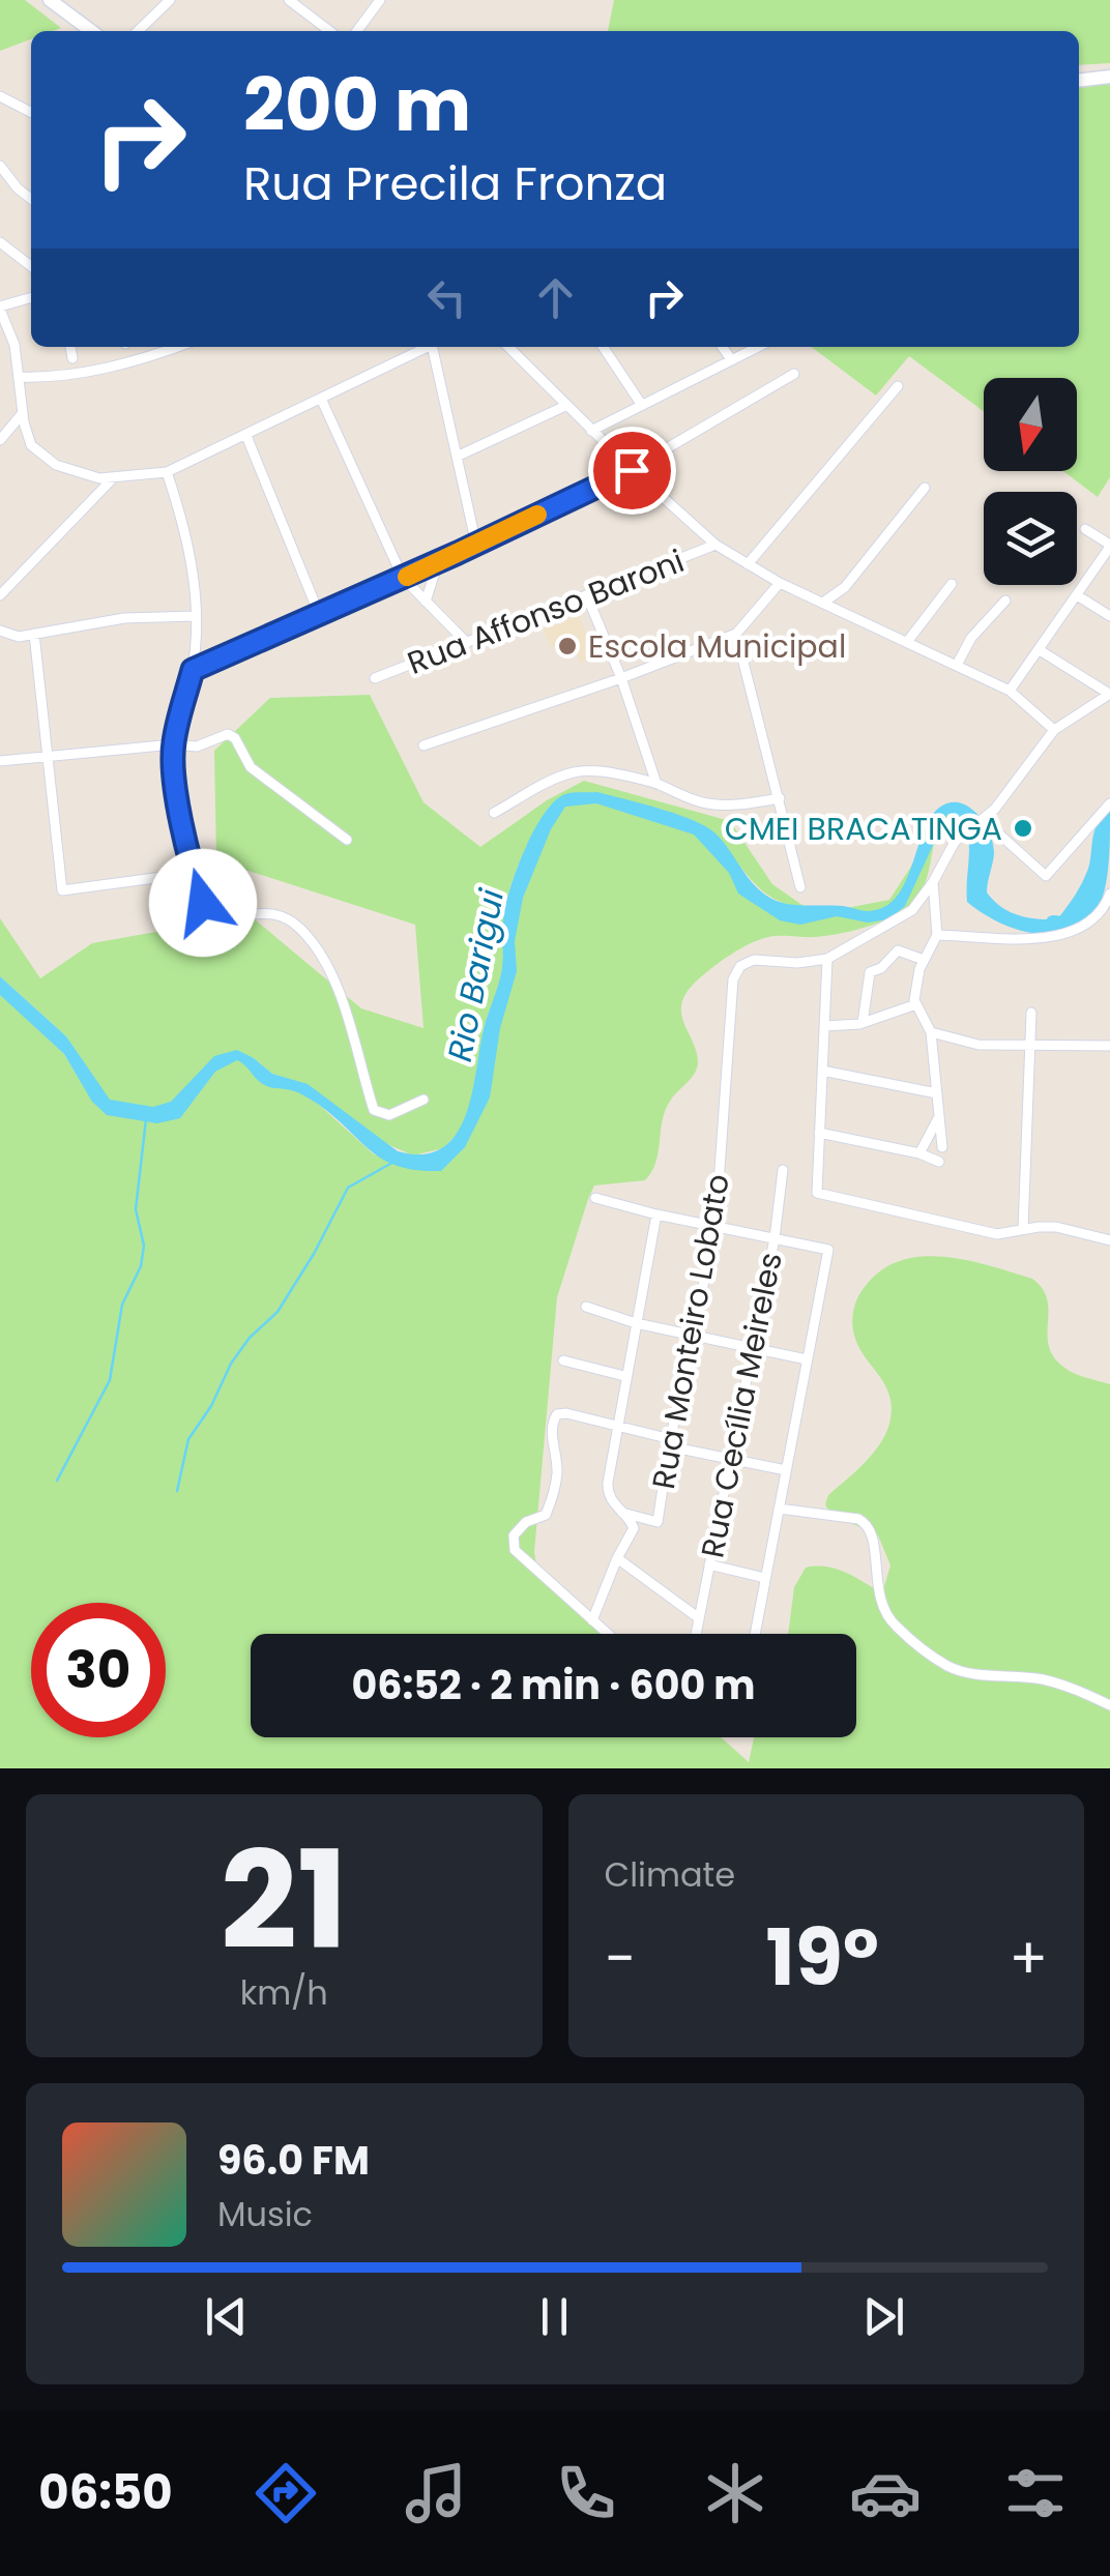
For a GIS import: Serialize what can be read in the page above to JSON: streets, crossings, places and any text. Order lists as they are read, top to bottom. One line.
{"streets":{"street":["Rua Affonso Baroni","Rua Monteiro Lobato","Rua Cecília Meireles"]},"water":["Rio Barigui"],"places":["Escola Municipal","CMEI BRACATINGA"],"north":"bottom","page":{"turn":["200 m","Rua Precila Fronza"],"limit":"30","trip":"06:52 · 2 min · 600 m","tile":[["21","km/h"],"Climate"],"heat":["−","19°","+"],"song":["96.0 FM","Music"],"tabs":"06:50"}}
